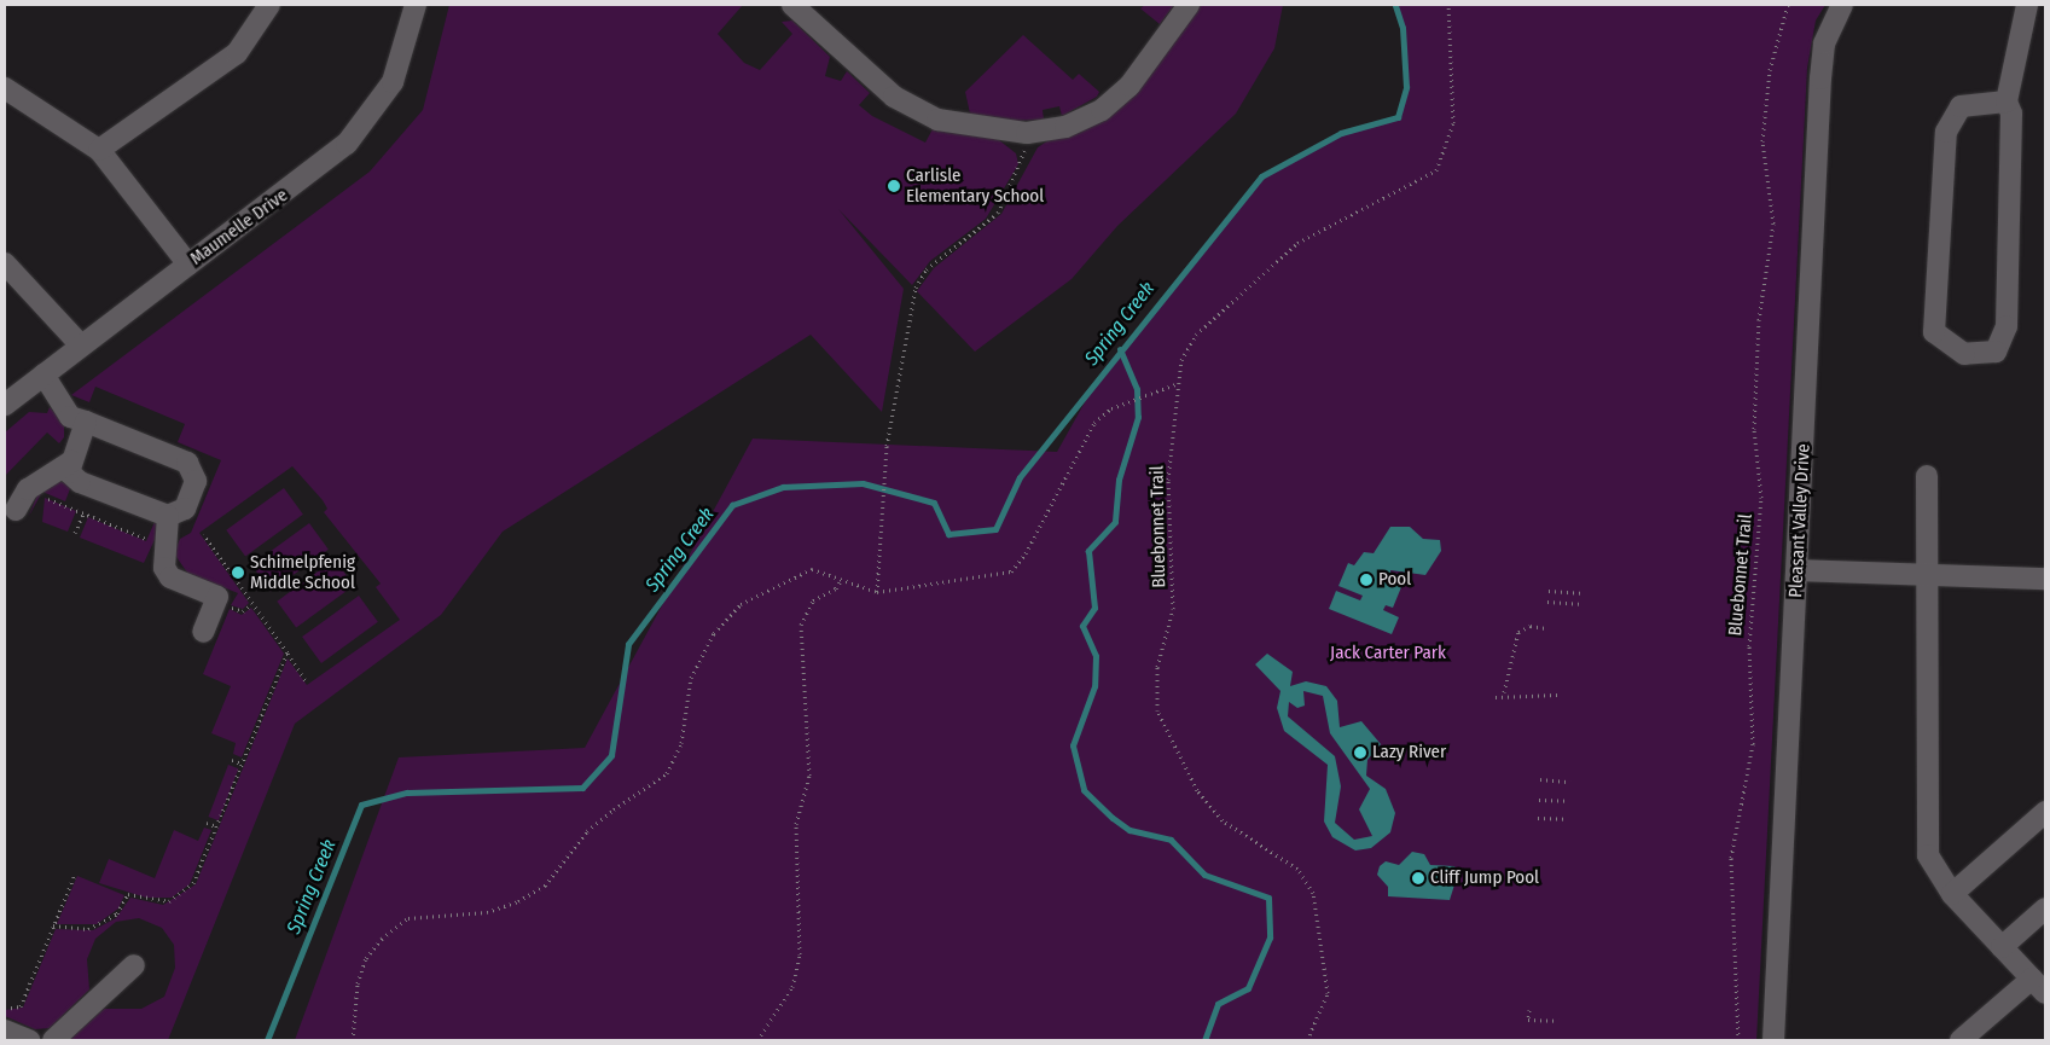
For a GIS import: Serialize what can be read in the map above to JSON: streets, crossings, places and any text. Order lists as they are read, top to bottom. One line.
{"streets":{"street":["Maumelle Drive","Pleasant Valley Drive"],"path":["Bluebonnet Trail"]},"water":["Spring Creek"],"parks":["Jack Carter Park"],"places":["Carlisle Elementary School","Schimelpfenig Middle School","Pool","Lazy River","Cliff Jump Pool"]}
